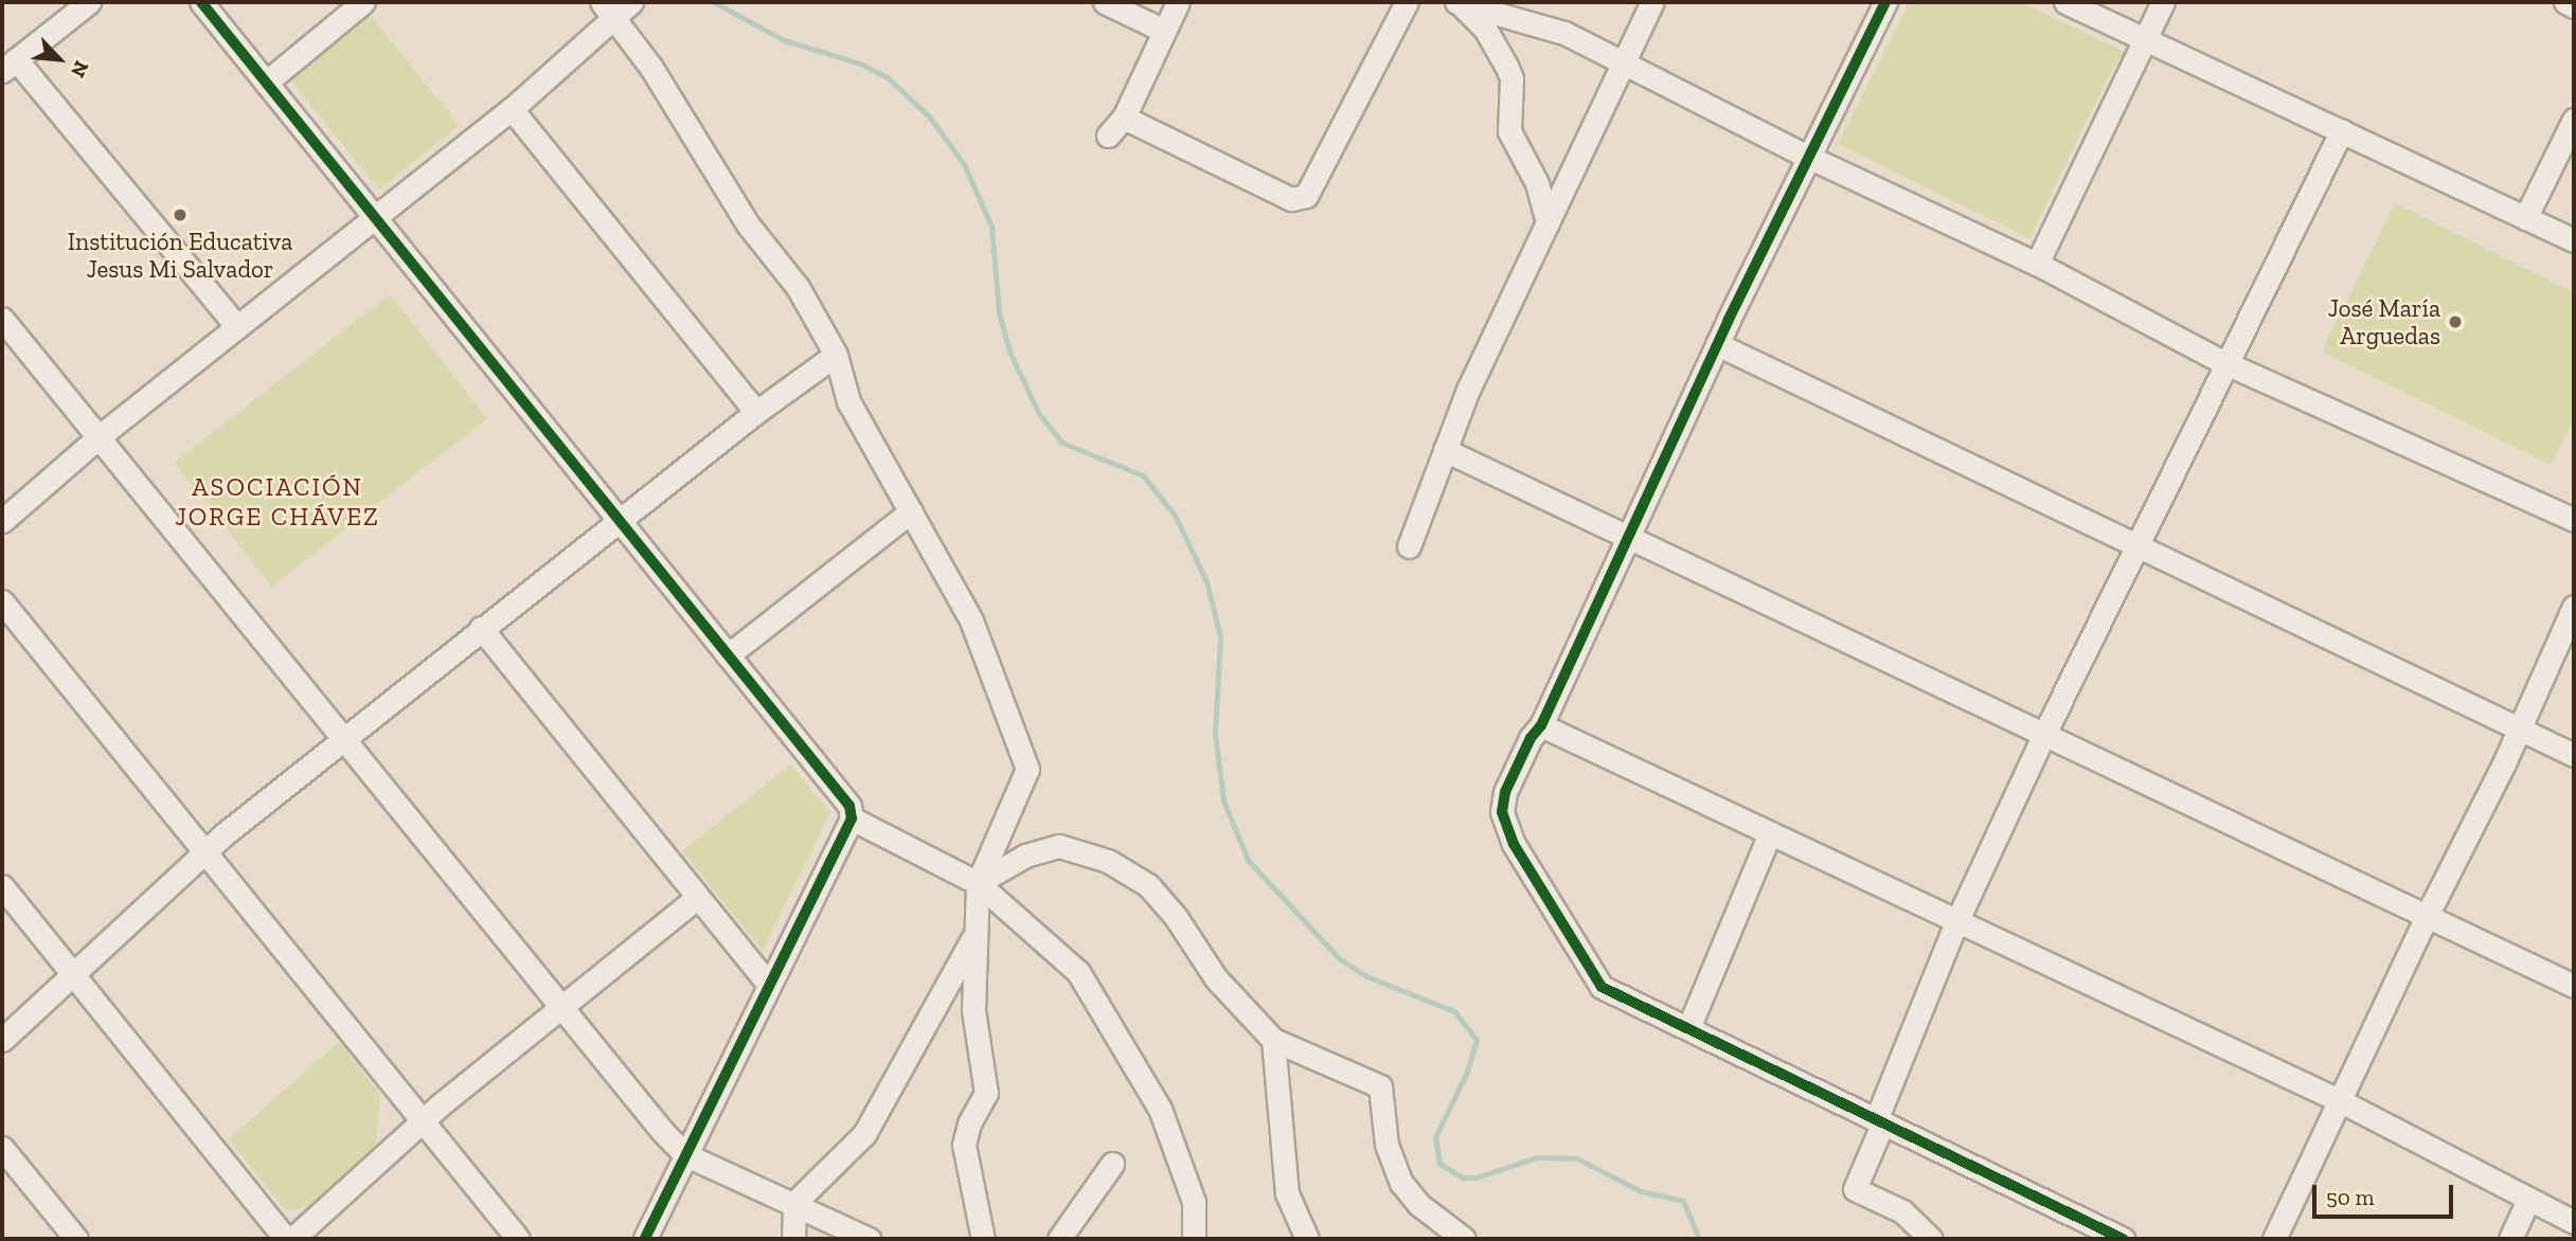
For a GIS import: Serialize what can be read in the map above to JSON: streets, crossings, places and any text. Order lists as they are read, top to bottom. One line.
{"districts":["ASOCIACIÓN JORGE CHÁVEZ"],"places":["Institución Educativa Jesus Mi Salvador","José María Arguedas"],"scale_bar":"50 m","north":"bottom right"}
